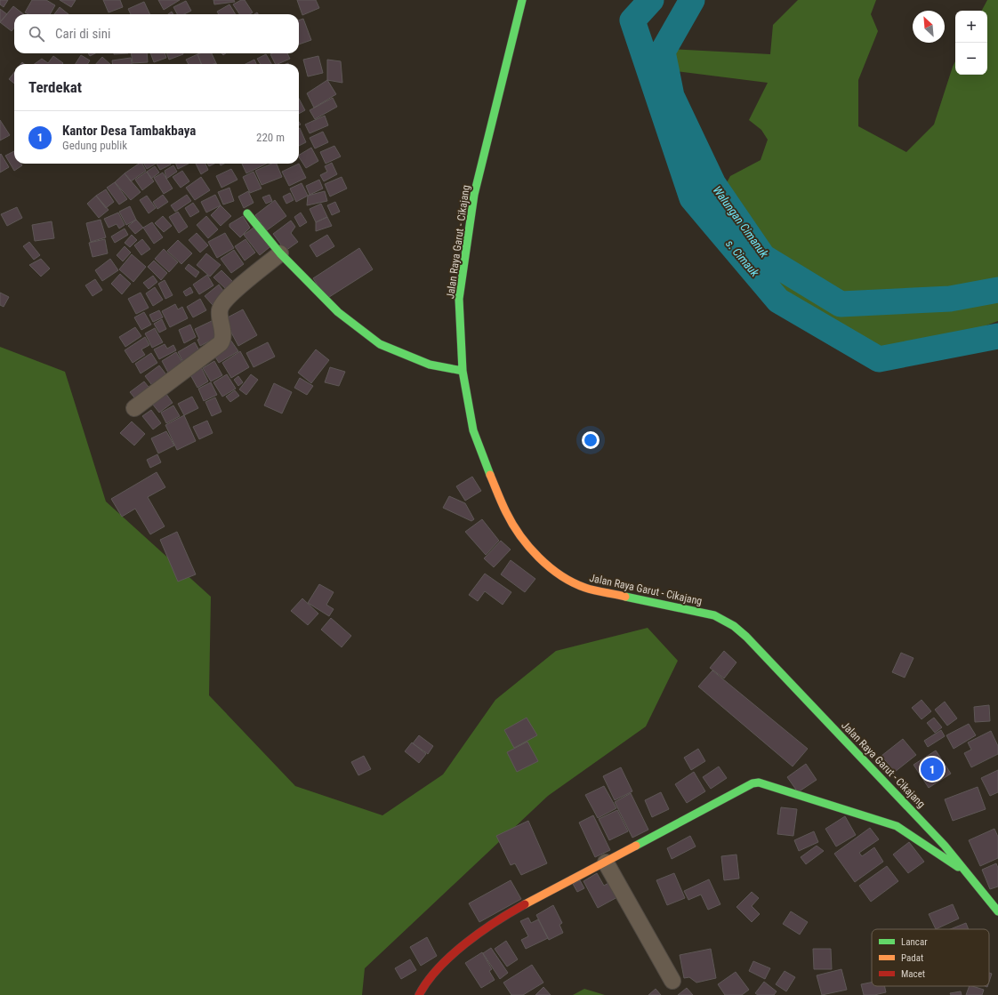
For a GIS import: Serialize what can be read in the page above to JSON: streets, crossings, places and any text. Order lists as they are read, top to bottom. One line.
{"streets":{"main road":["Jalan Raya Garut - Cikajang"]},"water":["Walungan Cimanuk","s. Cimauk"],"legend":["Lancar","Padat","Macet"],"north":"top left","page":{"map_buttons":["+","−"],"search":"Cari di sini","heading":"Terdekat","list":[{"mark":"1","name":"Kantor Desa Tambakbaya","note":"Gedung publik","value":"220 m"}],"pins":"1"}}
